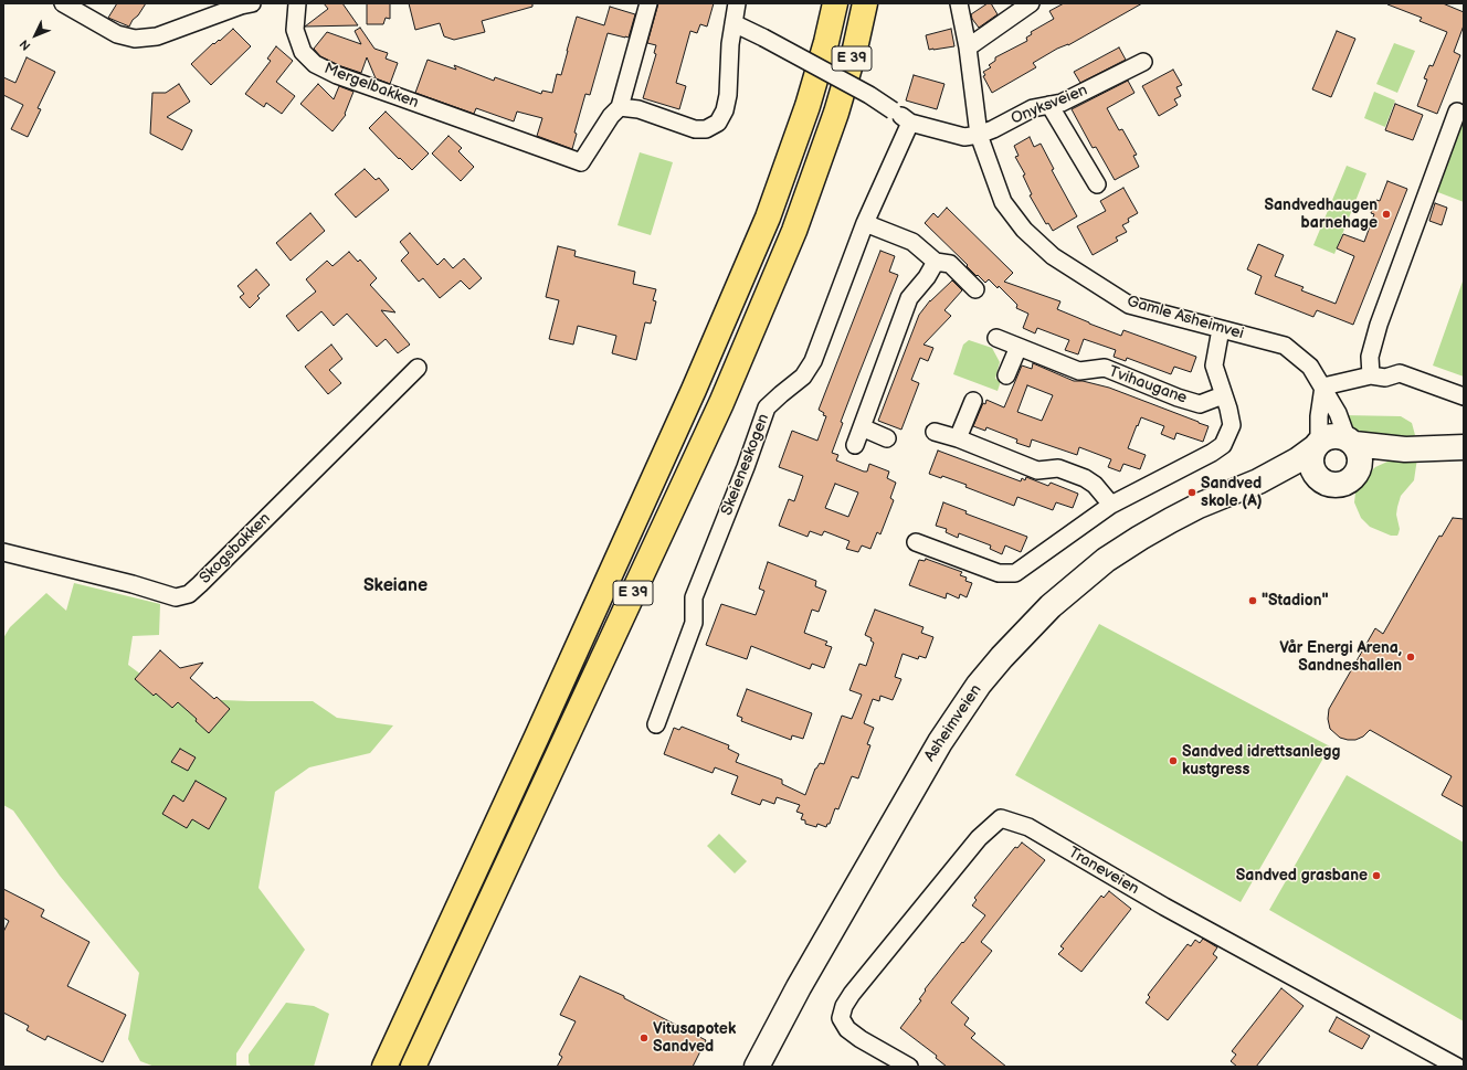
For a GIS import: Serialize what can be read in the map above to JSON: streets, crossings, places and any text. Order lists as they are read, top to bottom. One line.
{"streets":{"highway":["E 39"],"main road":["Asheimveien"],"street":["Mergelbakken","Onyksveien","Gamle Asheimvei","Tvihaugane","Skeieneskogen","Skogsbakken","Traneveien"]},"crossings":[["Onyksveien","Gamle Asheimvei"],["Gamle Asheimvei","Asheimveien"]],"districts":["Skeiane"],"places":["Sandvedhaugen barnehage","Sandved skole (A)","\"Stadion\"","Vår Energi Arena, Sandneshallen","Sandved idrettsanlegg kustgress","Sandved grasbane","Vitusapotek Sandved"],"north":"bottom left"}
